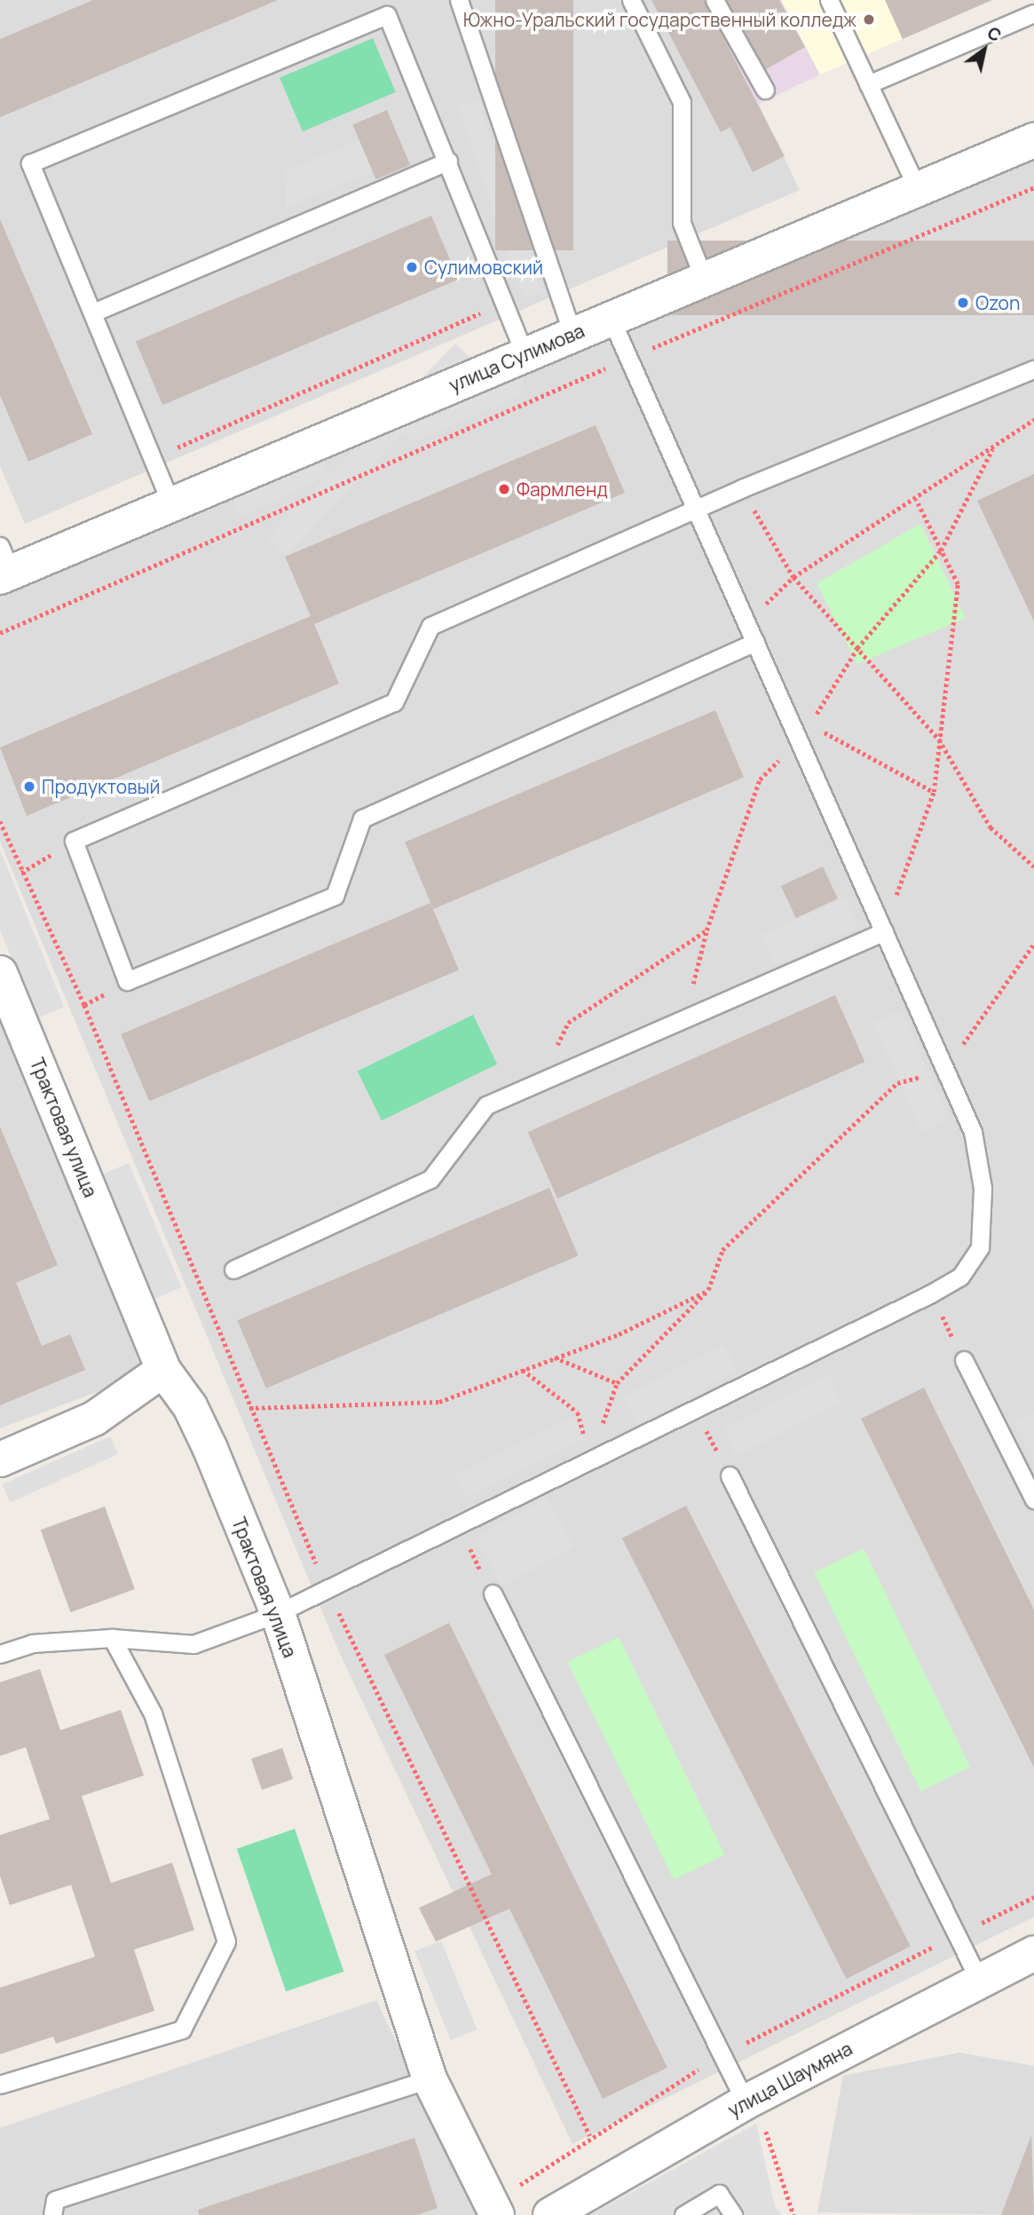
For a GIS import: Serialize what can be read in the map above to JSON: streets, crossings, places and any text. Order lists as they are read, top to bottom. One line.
{"streets":{"street":["улица Сулимова","Трактовая улица","улица Шаумяна"]},"places":["Южно-Уральский государственный колледж","Сулимовский","Ozon","Фармленд","Продуктовый"],"north":"top right"}
